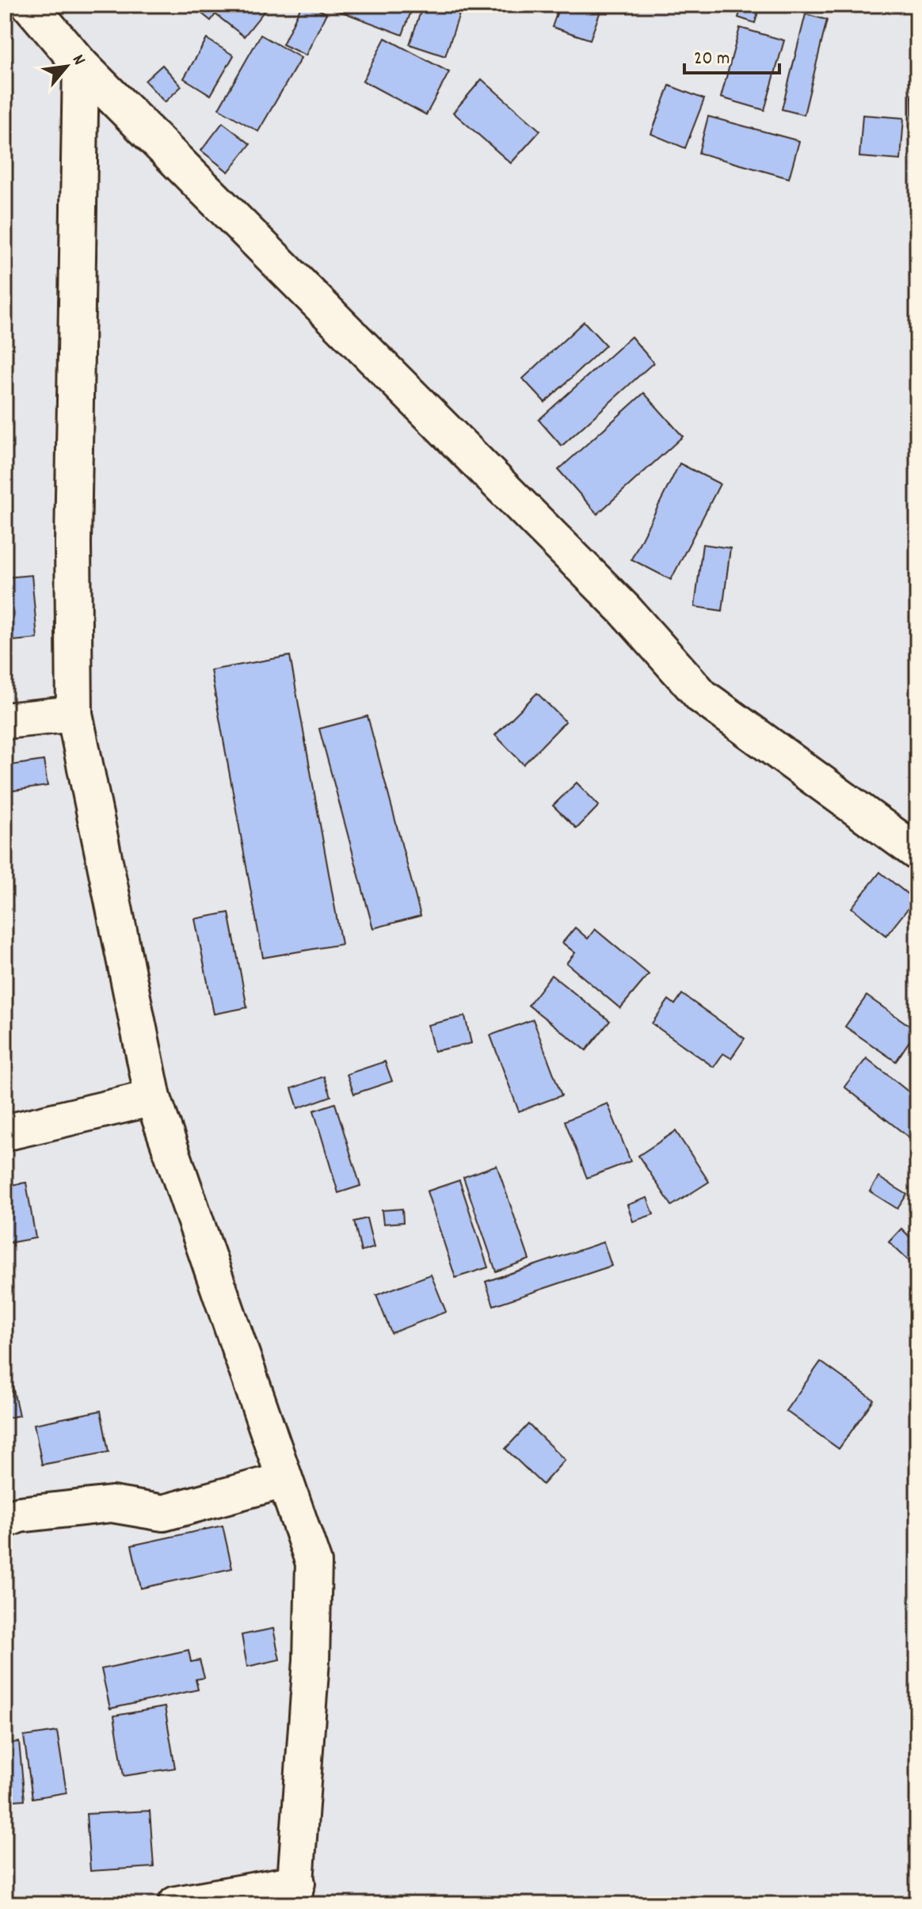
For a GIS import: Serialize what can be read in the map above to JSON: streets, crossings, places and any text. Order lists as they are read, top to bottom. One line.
{"scale_bar":"20 m","north":"top right"}
